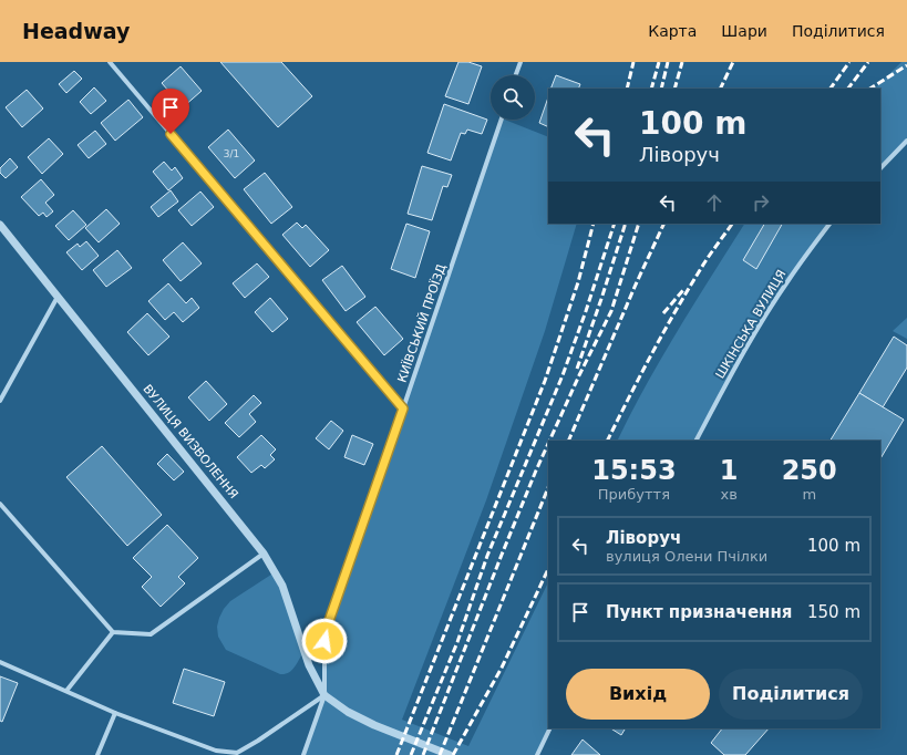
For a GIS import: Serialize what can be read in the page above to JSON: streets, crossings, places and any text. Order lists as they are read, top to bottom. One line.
{"streets":{"street":["КИЇВСЬКИЙ ПРОЇЗД","ШКІНСЬКА ВУЛИЦЯ","ВУЛИЦЯ ВИЗВОЛЕННЯ"]},"crossings":[["КИЇВСЬКИЙ ПРОЇЗД","ВУЛИЦЯ ВИЗВОЛЕННЯ"]],"house_numbers":["3/1"],"page":{"header":"Headway","nav":["Карта","Шари","Поділитися"],"turn":["100 m","Ліворуч"],"eta":["15:53","Прибуття","1","хв","250","m"],"list":[{"name":"Ліворуч","note":"вулиця Олени Пчілки","value":"100 m"},{"name":"Пункт призначення","value":"150 m"}],"buttons":["Вихід","Поділитися"]}}
